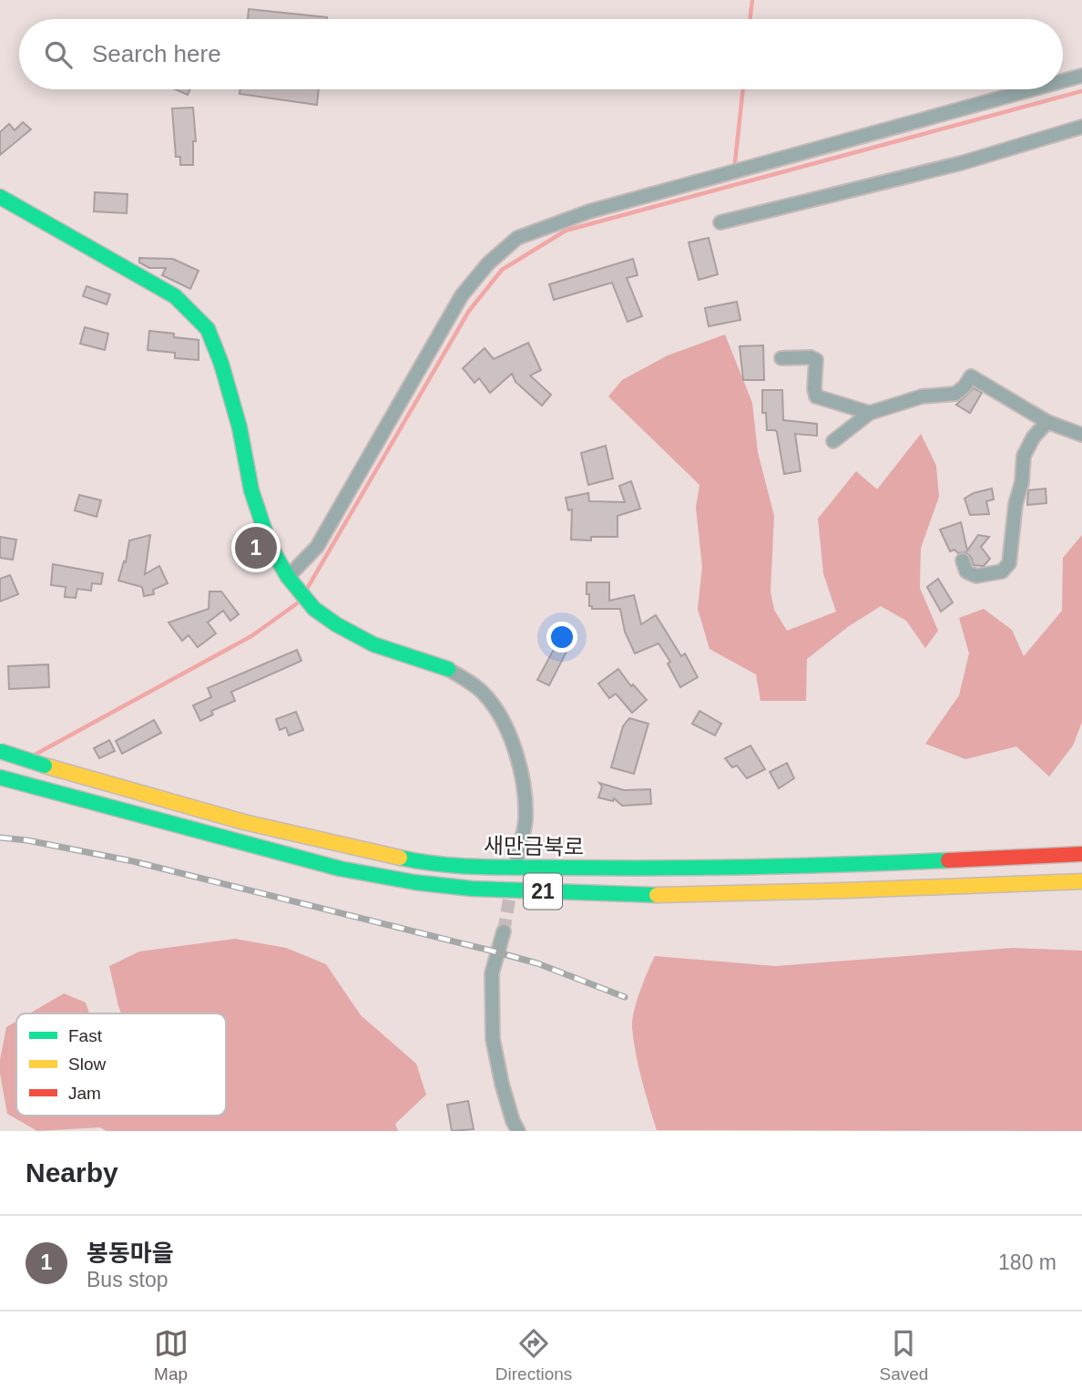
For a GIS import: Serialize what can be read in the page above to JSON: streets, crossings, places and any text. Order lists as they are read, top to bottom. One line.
{"streets":{"main road":["새만금북로","21"]},"legend":["Fast","Slow","Jam"],"page":{"search":"Search here","pins":"1","heading":"Nearby","list":[{"mark":"1","name":"봉동마을","note":"Bus stop","value":"180 m"}],"nav":["Map","Directions","Saved"]}}
